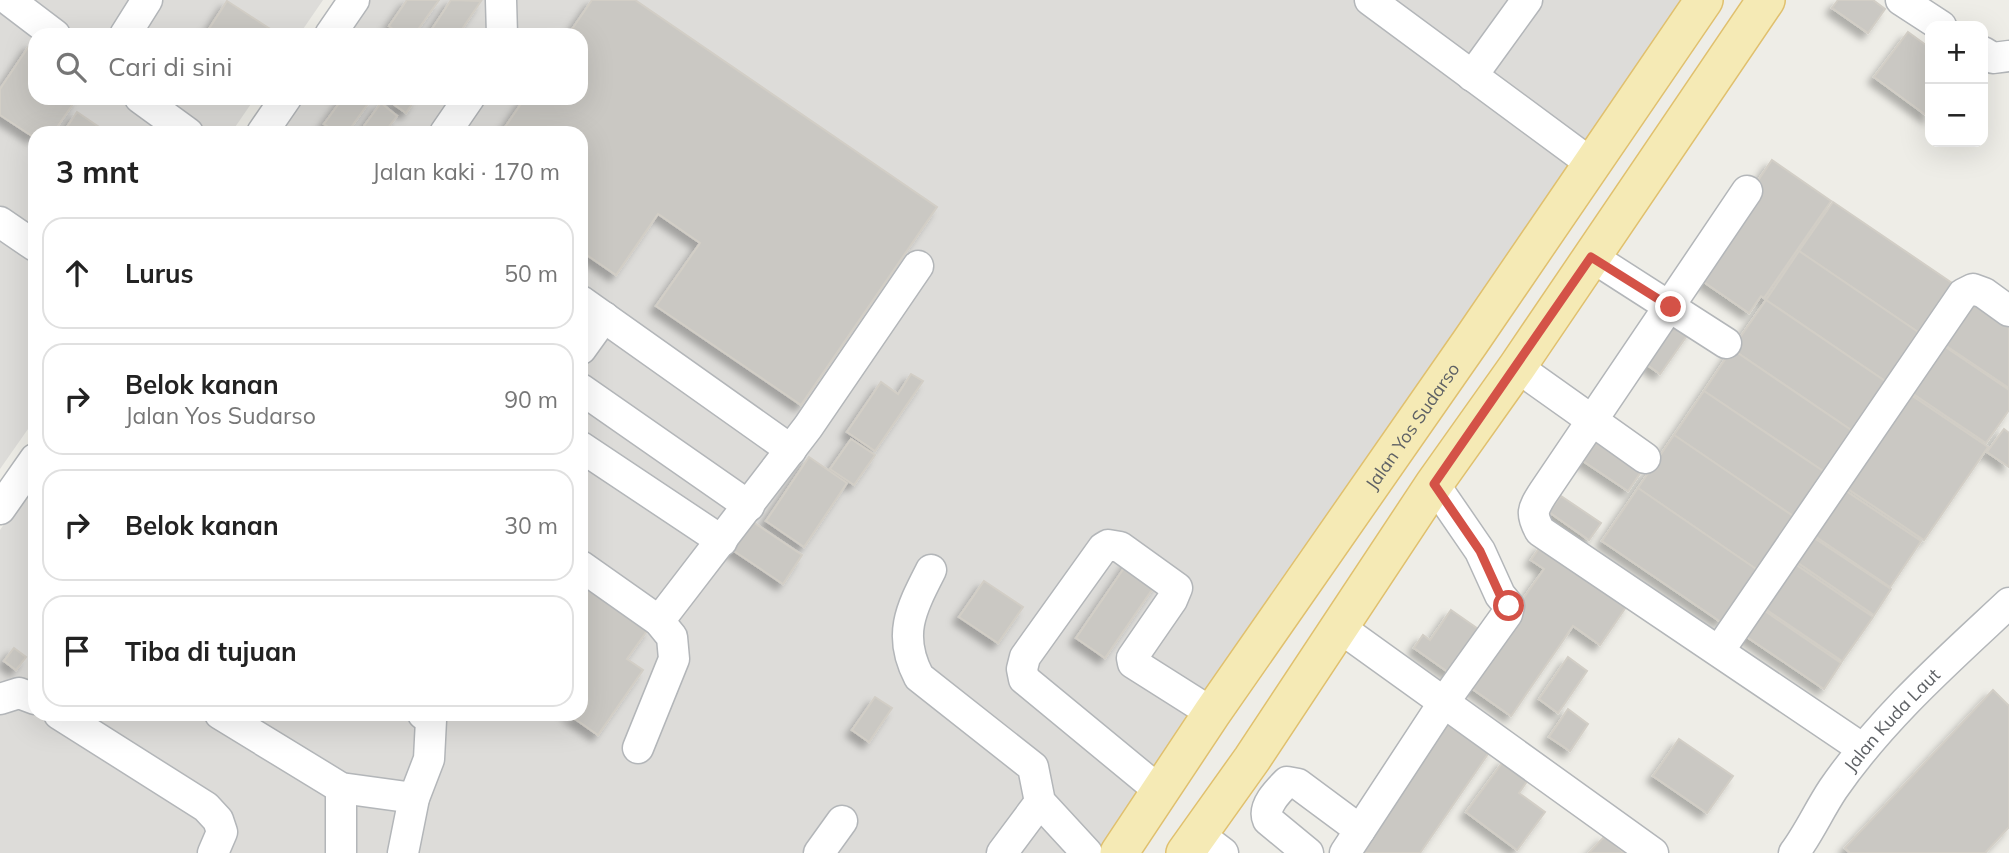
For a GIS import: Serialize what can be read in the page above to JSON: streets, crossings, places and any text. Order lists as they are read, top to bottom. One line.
{"streets":{"main road":["Jalan Yos Sudarso"],"lane":["Jalan Kuda Laut"]},"page":{"map_buttons":["+","−"],"search":"Cari di sini","heading":["3 mnt","Jalan kaki · 170 m"],"list":[["Lurus","50 m"],["Belok kanan","Jalan Yos Sudarso","90 m"],["Belok kanan","30 m"],"Tiba di tujuan"]}}
